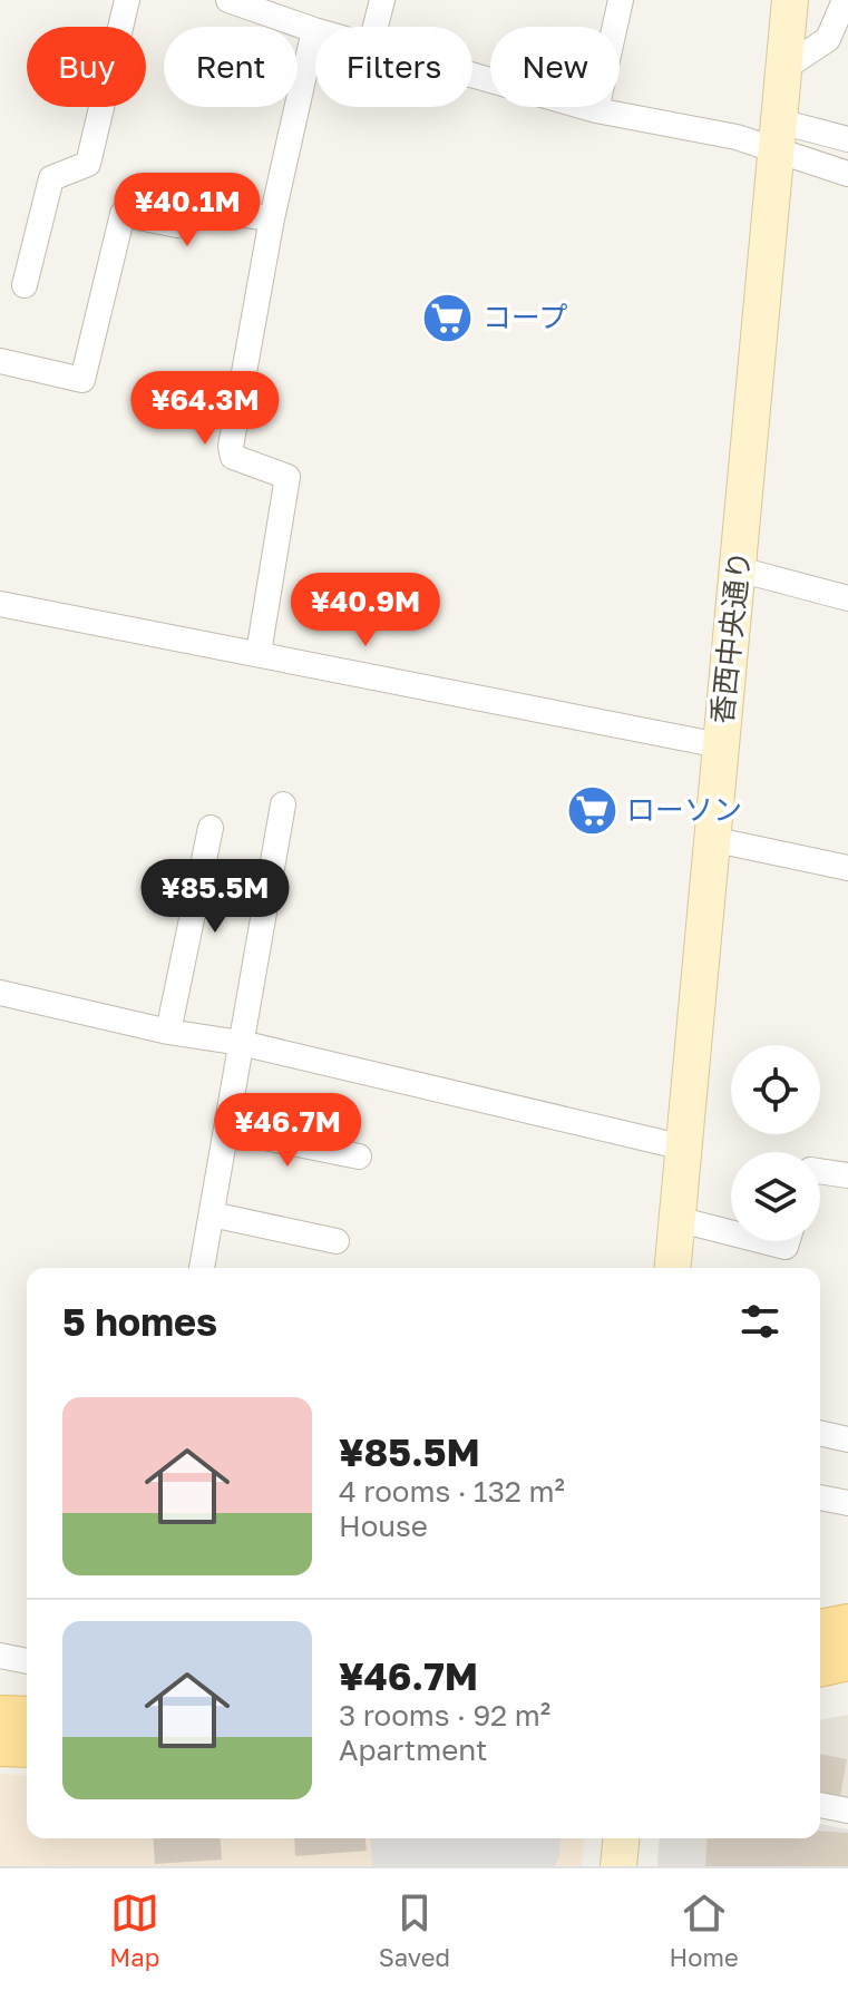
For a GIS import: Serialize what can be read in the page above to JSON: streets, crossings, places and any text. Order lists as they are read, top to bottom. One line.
{"streets":{"street":["香西中央通り"]},"places":{"supermarket":["コープ","ローソン"]},"page":{"chip":["Buy","Rent","Filters","New"],"price":["¥40.1M","¥64.3M","¥40.9M","¥85.5M","¥46.7M"],"heading":"5 homes","list":[{"name":"¥85.5M","note":"4 rooms · 132 m² · House"},{"name":"¥46.7M","note":"3 rooms · 92 m² · Apartment"}],"tabs":["Map","Saved","Home"]}}
